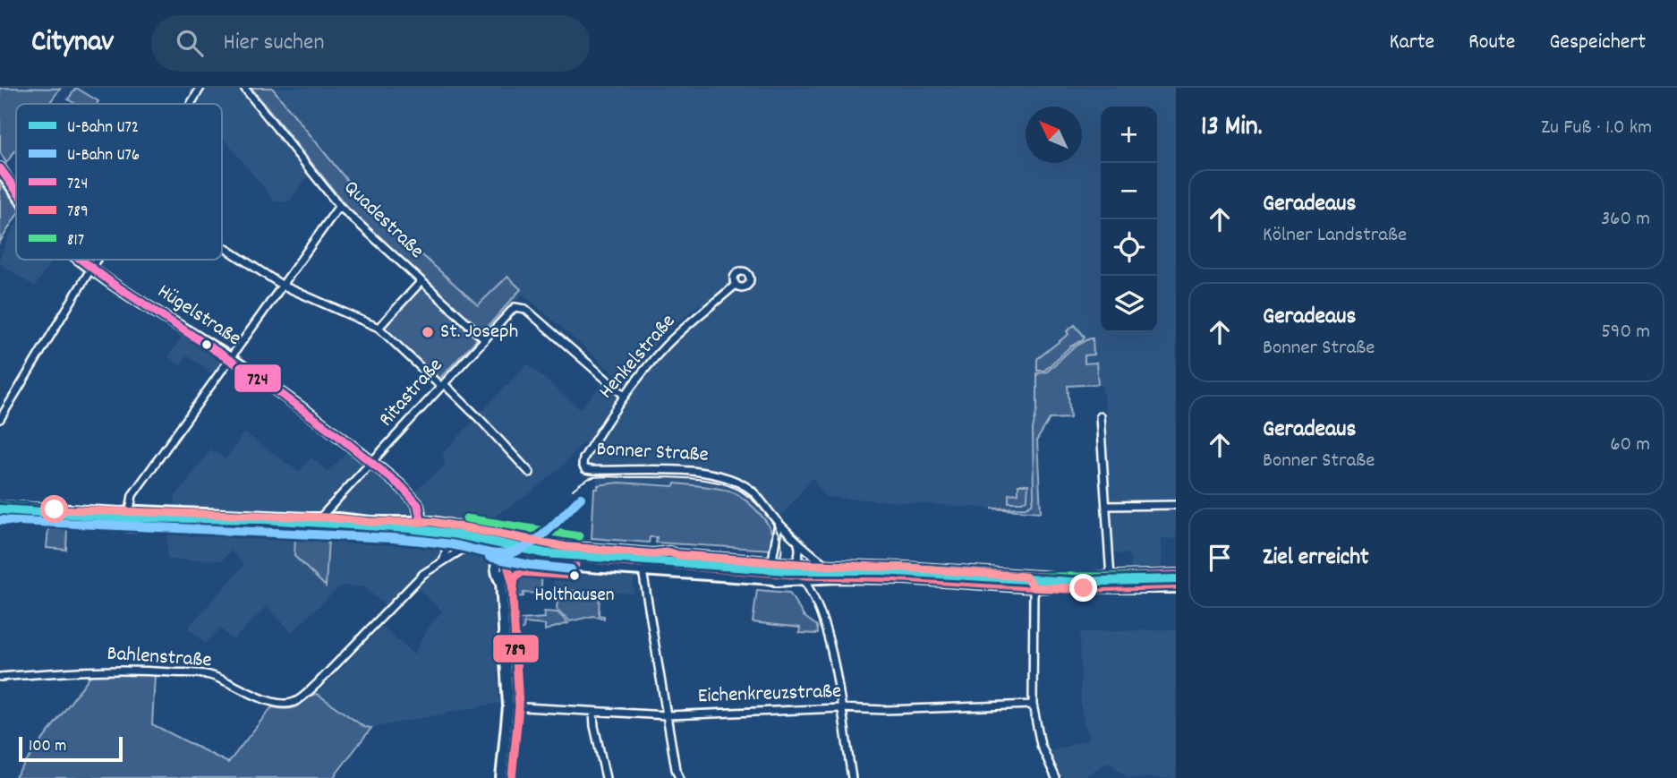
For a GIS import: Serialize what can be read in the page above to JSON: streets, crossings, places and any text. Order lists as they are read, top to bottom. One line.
{"streets":{"main road":["Hügelstraße"],"street":["Quadestraße","Henkelstraße","Ritastraße","Bonner Straße","Bahlenstraße","Eichenkreuzstraße"]},"crossings":[["Quadestraße","Ritastraße"],["Hügelstraße","Ritastraße"],["Henkelstraße","Ritastraße"],["Henkelstraße","Bonner Straße"]],"places":["St. Joseph","Holthausen"],"lines":["transit line 724","metro line U76","transit line 817","metro line U72","transit line 789"],"legend":["U-Bahn U72","U-Bahn U76","724","789","817"],"scale_bar":"100 m","north":"top left","page":{"header":"Citynav","search":"Hier suchen","nav":["Karte","Route","Gespeichert"],"heading":["13 Min.","Zu Fuß · 1.0 km"],"map_buttons":["+","−"],"list":[["Geradeaus","Kölner Landstraße","360 m"],["Geradeaus","Bonner Straße","590 m"],["Geradeaus","Bonner Straße","60 m"],"Ziel erreicht"],"scale":"100 m"}}
